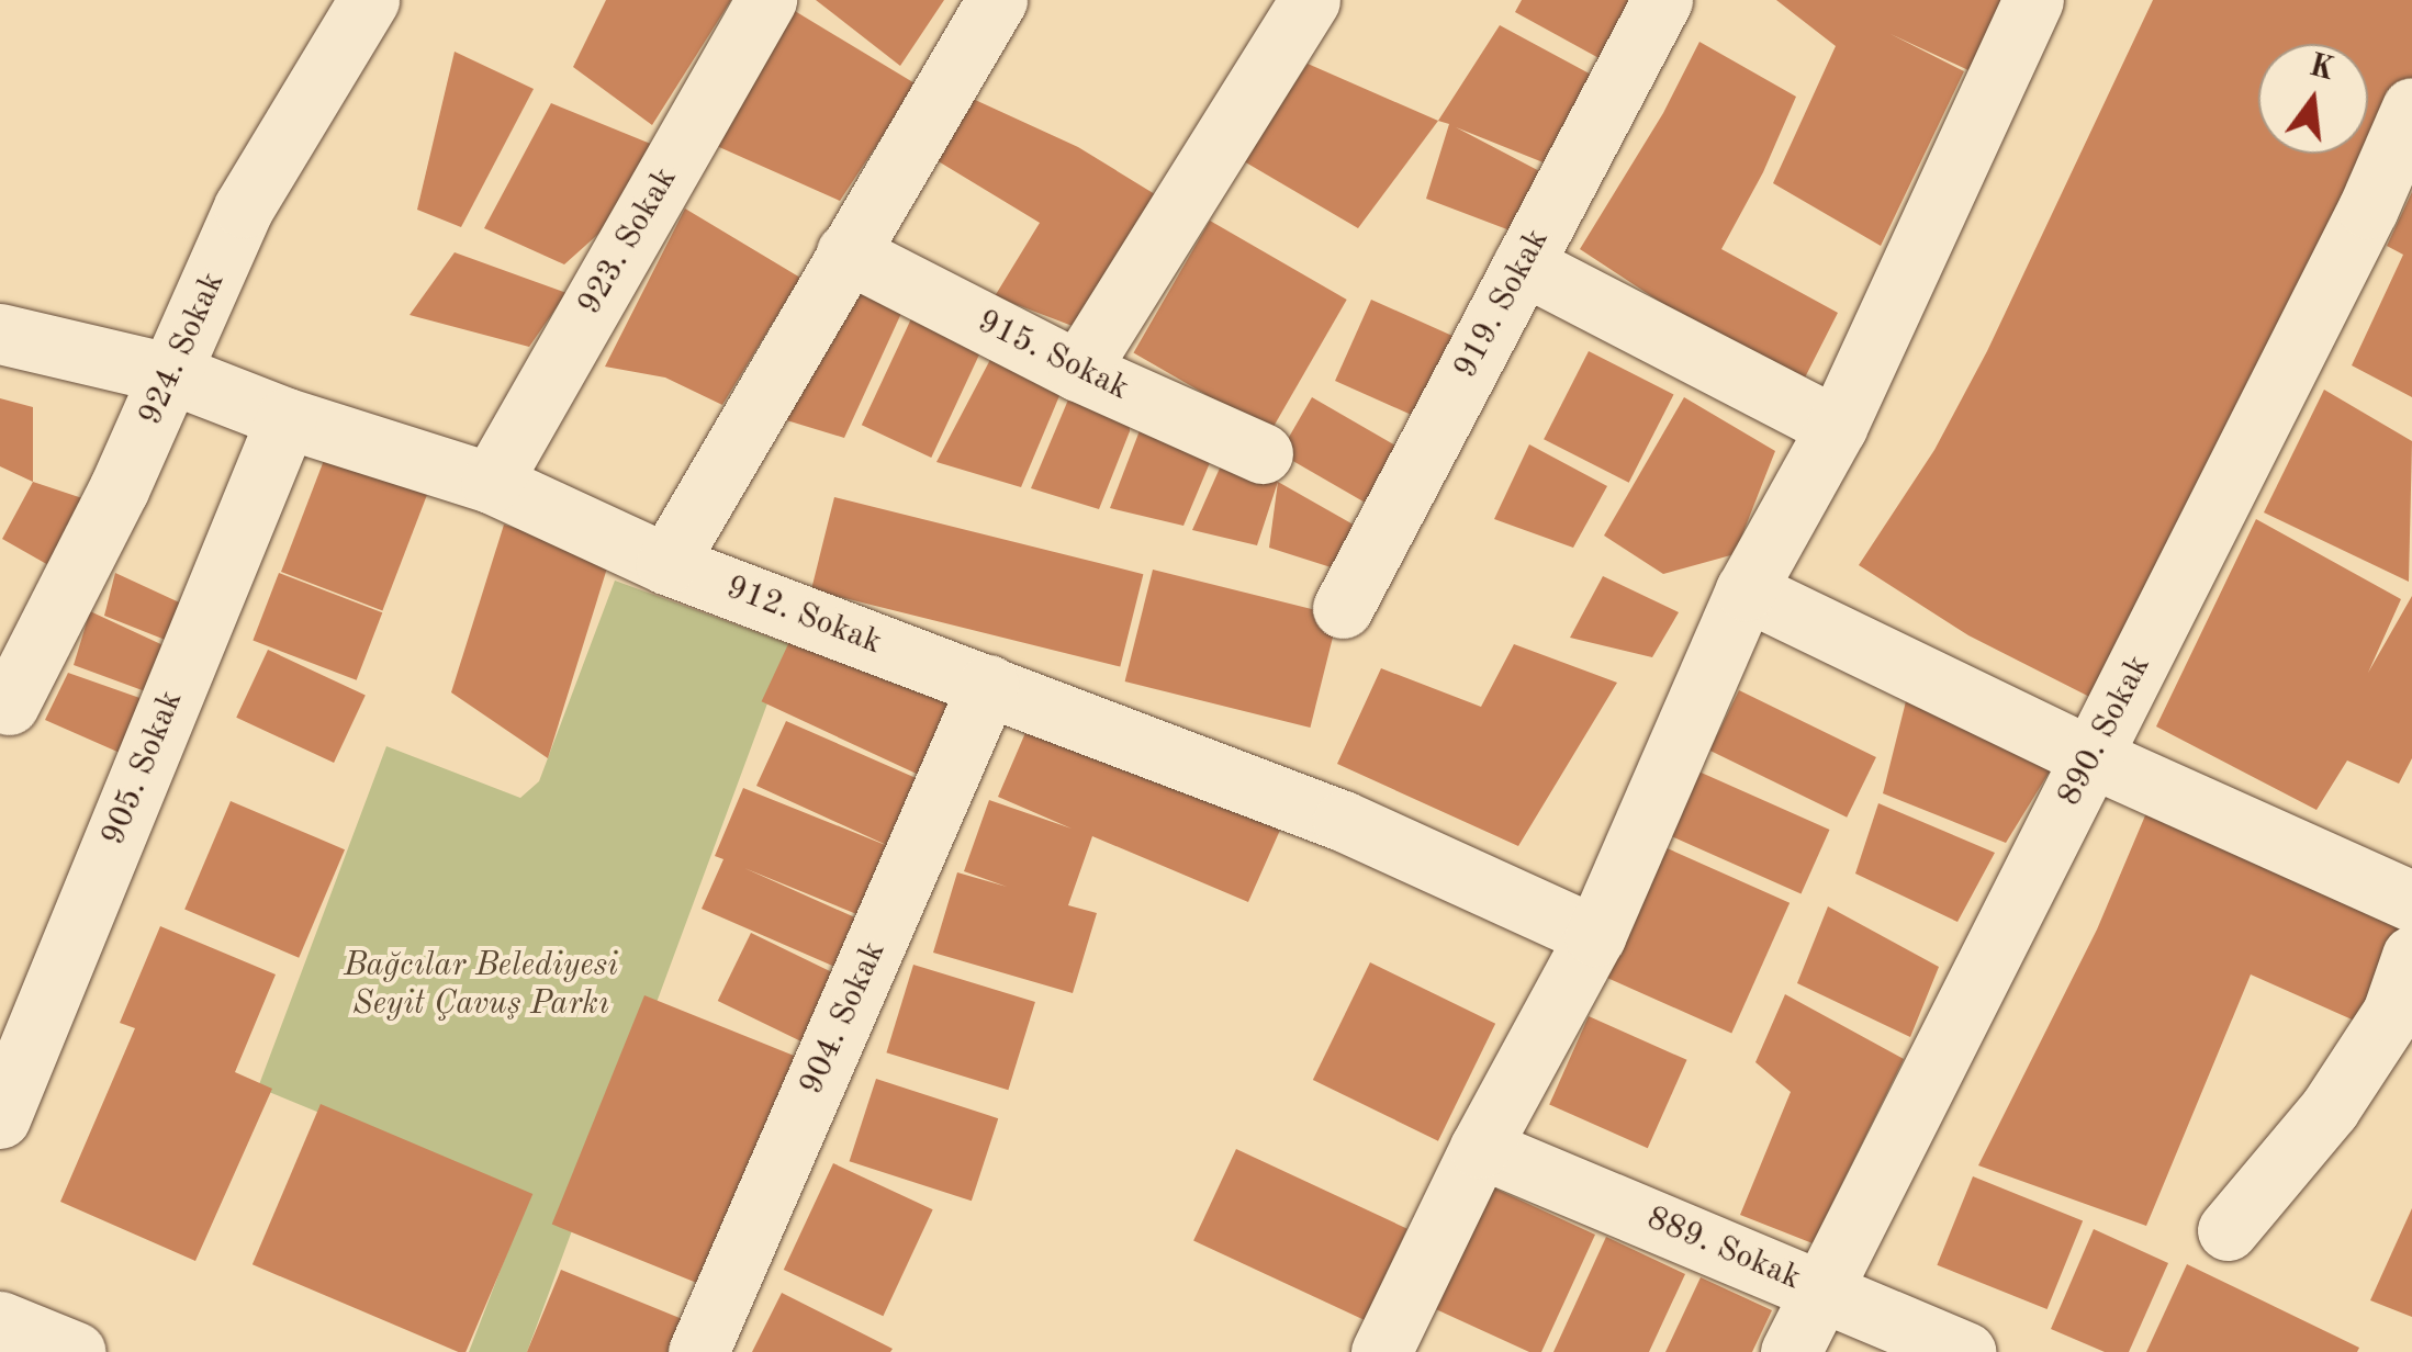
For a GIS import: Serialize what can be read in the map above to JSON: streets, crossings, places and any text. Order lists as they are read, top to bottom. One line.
{"streets":{"street":["923. Sokak","919. Sokak","924. Sokak","915. Sokak","912. Sokak","890. Sokak","905. Sokak","904. Sokak","889. Sokak"]},"crossings":[["923. Sokak","912. Sokak"],["924. Sokak","912. Sokak"],["912. Sokak","905. Sokak"],["912. Sokak","904. Sokak"],["890. Sokak","889. Sokak"]],"parks":["Bağcılar Belediyesi Seyit Çavuş Parkı"],"north":"top"}
